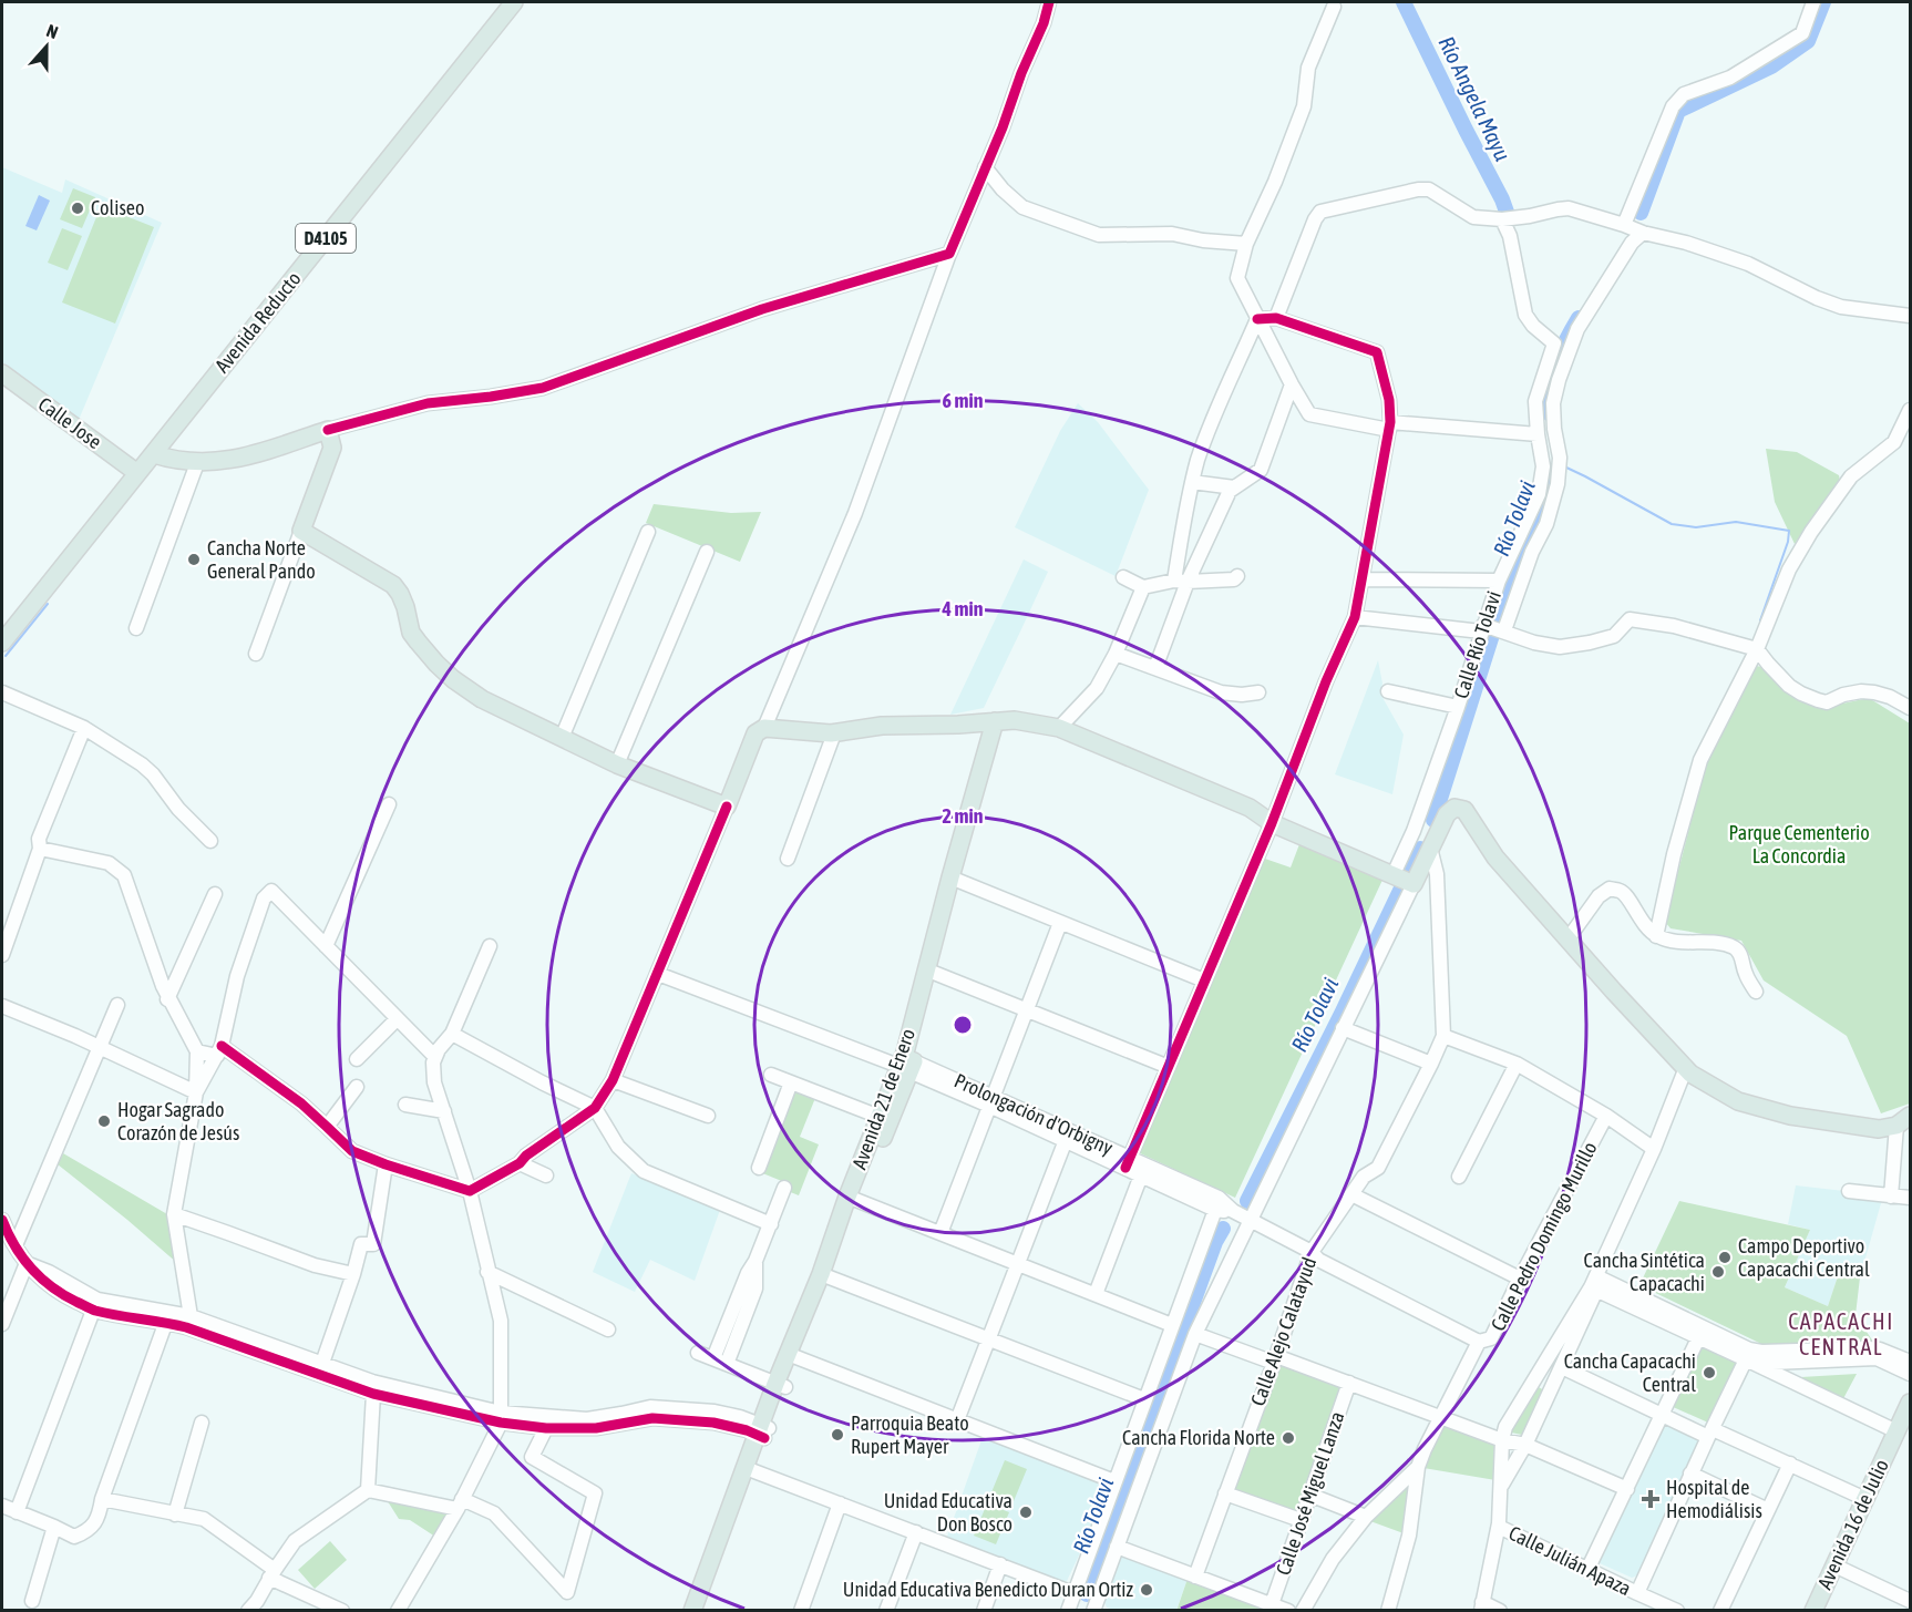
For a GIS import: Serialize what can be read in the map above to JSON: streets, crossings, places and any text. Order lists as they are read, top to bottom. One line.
{"streets":{"main road":["D4105","Avenida Reducto","Calle Jose","Avenida 21 de Enero","Avenida 16 de Julio"],"street":["Calle Río Tolavi","Prolongación d'Orbigny","Calle Pedro Domingo Murillo","Calle Alejo Calatayud","Calle José Miguel Lanza","Calle Julián Apaza"]},"crossings":[["Avenida Reducto","Calle Jose"],["Avenida 21 de Enero","Prolongación d'Orbigny"],["Prolongación d'Orbigny","Calle Pedro Domingo Murillo"],["Prolongación d'Orbigny","Calle Alejo Calatayud"]],"districts":["CAPACACHI CENTRAL"],"water":["Río Angela Mayu","Río Tolavi"],"parks":["Parque Cementerio La Concordia"],"places":{"other":["Coliseo","Cancha Norte General Pando","Hogar Sagrado Corazón de Jesús","Campo Deportivo Capacachi Central","Cancha Sintética Capacachi","Cancha Capacachi Central","Parroquia Beato Rupert Mayer","Cancha Florida Norte","Unidad Educativa Don Bosco","Unidad Educativa Benedicto Duran Ortiz"],"health":["Hospital de Hemodiálisis"]},"north":"top","rings":["6 min","4 min","2 min"]}
